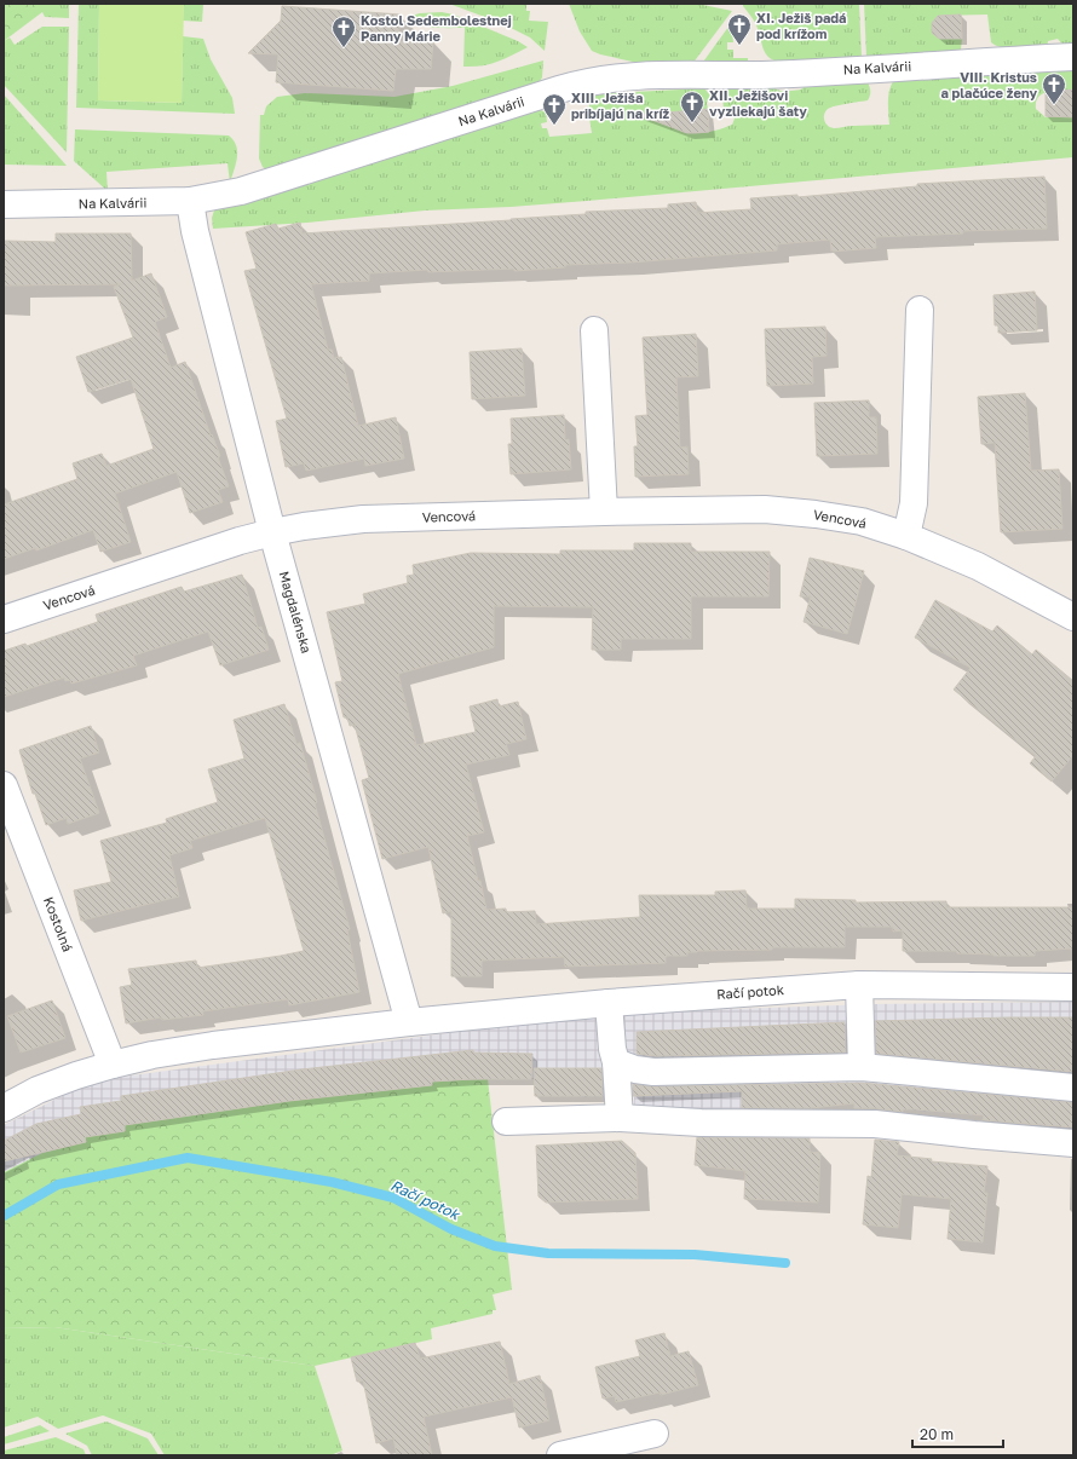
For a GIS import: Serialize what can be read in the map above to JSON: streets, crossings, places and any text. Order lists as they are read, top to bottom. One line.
{"streets":{"street":["Na Kalvárii","Vencová","Magdalénska","Kostolná","Račí potok"]},"crossings":[["Na Kalvárii","Magdalénska"],["Vencová","Magdalénska"],["Magdalénska","Račí potok"],["Kostolná","Račí potok"]],"water":["Račí potok"],"places":{"church":["XI. Ježiš padá pod krížom","Kostol Sedembolestnej Panny Márie","VIII. Kristus a plačúce ženy","XII. Ježišovi vyzliekajú šaty","XIII. Ježiša pribíjajú na kríž"]},"scale_bar":"20 m"}
